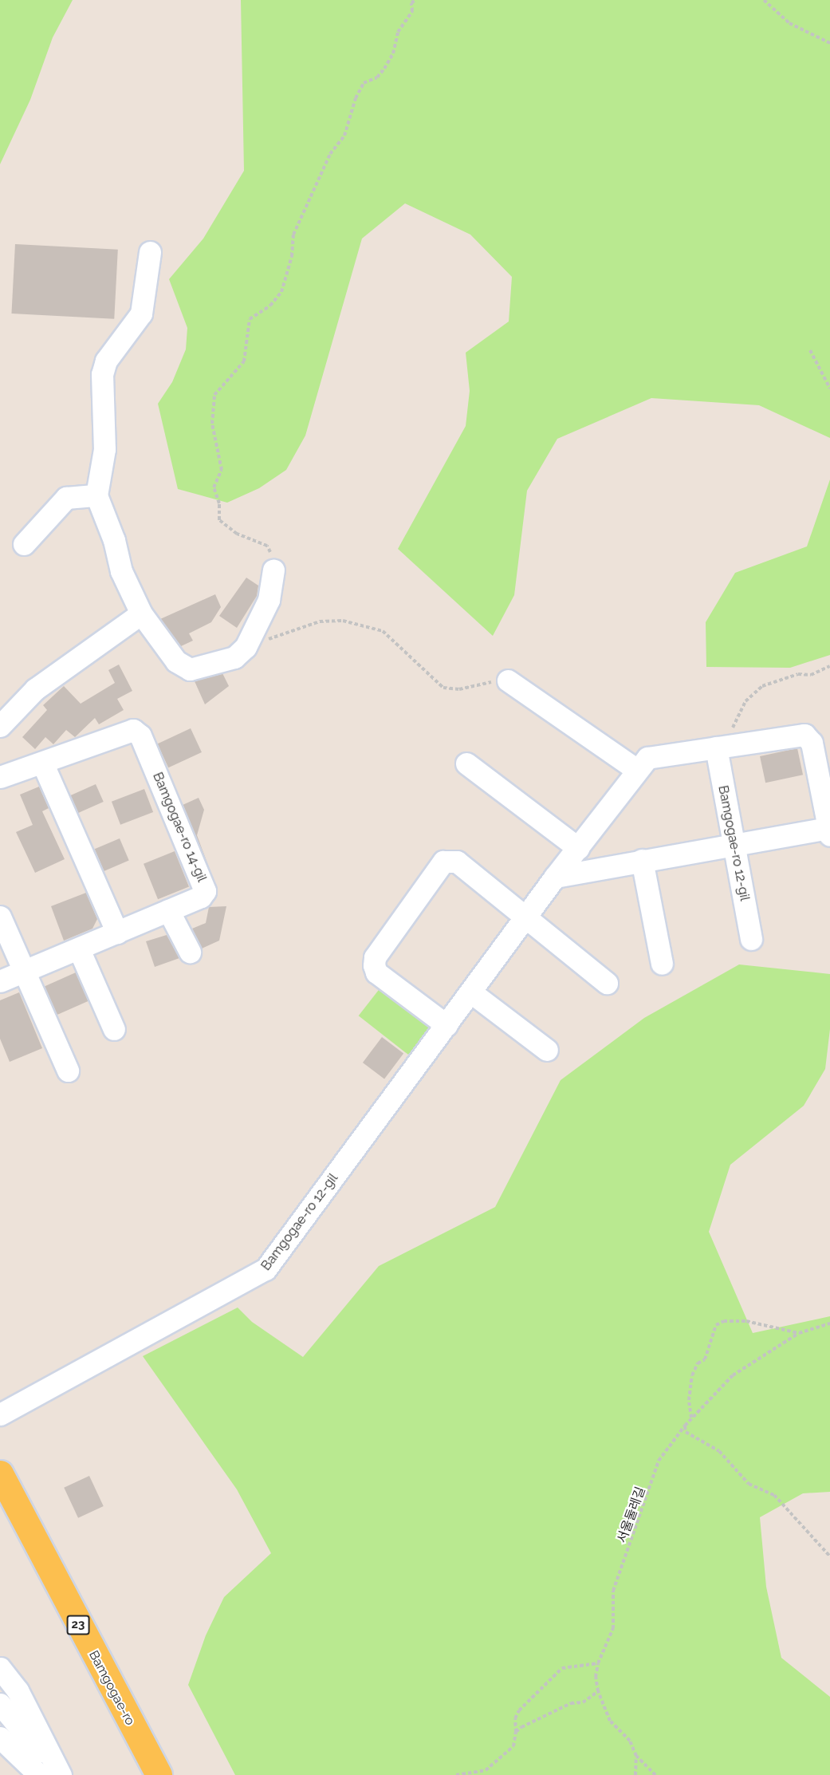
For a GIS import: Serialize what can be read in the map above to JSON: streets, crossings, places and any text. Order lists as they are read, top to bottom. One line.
{"streets":{"main road":["23","Bamgogae-ro"],"street":["Bamgogae-ro 14-gil","Bamgogae-ro 12-gil"],"path":["서울둘레길"]}}
